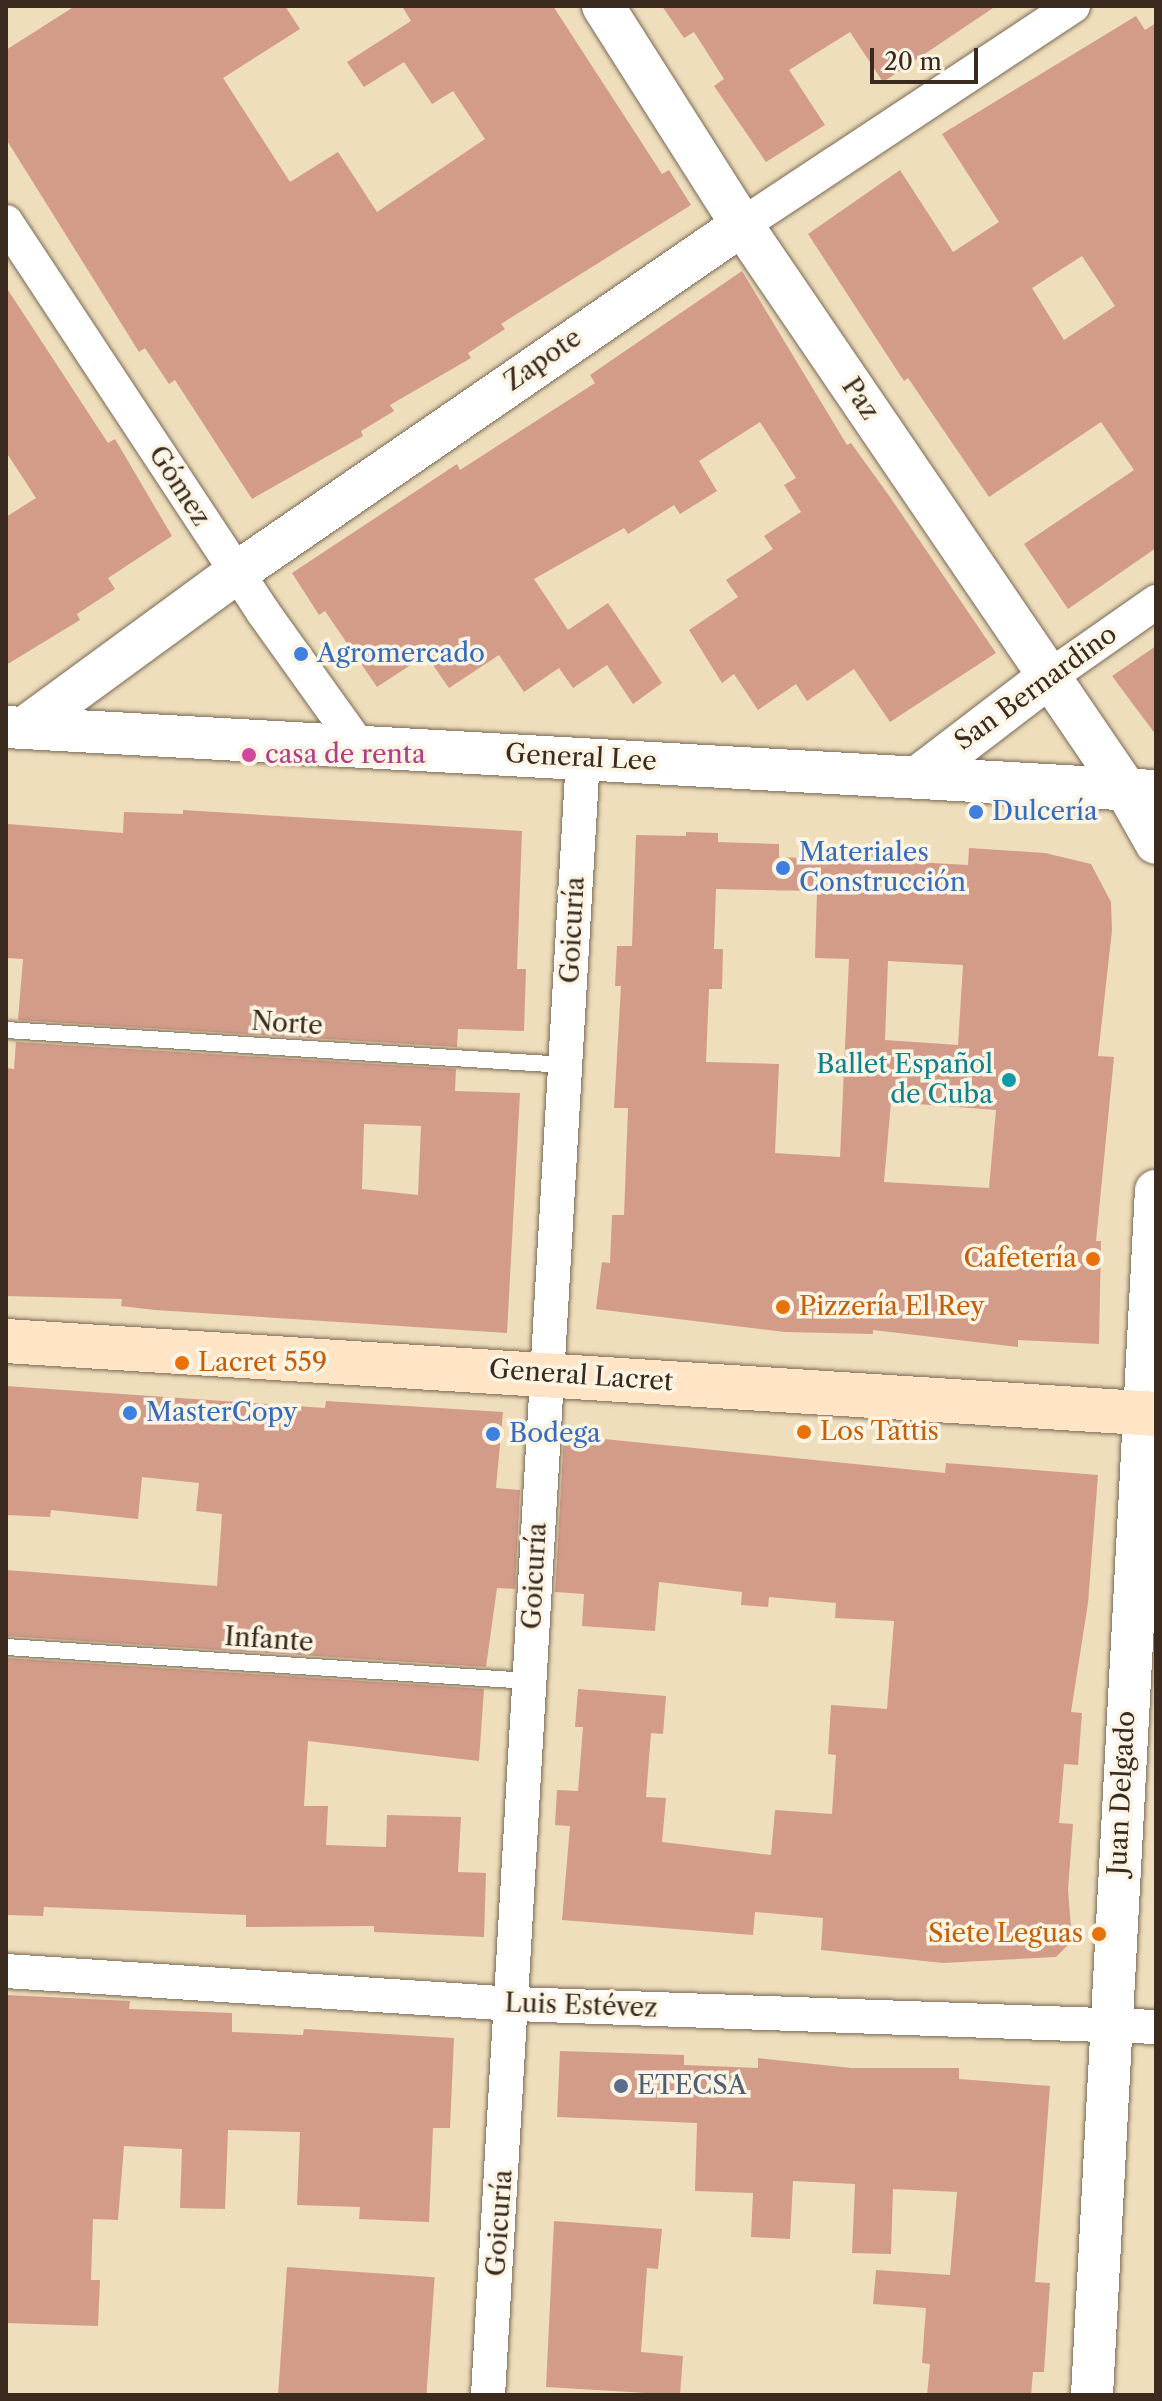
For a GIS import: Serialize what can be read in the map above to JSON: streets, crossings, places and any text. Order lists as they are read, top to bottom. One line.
{"streets":{"main road":["General Lacret"],"street":["Zapote","Paz","Gómez","San Bernardino","General Lee","Goicuría","Juan Delgado","Luis Estévez"],"lane":["Norte","Infante"]},"crossings":[["Zapote","Paz"],["Zapote","Gómez"],["Zapote","General Lee"],["Paz","San Bernardino"],["Paz","General Lee"],["Gómez","General Lee"],["San Bernardino","General Lee"],["General Lee","Goicuría"],["Goicuría","Norte"],["Goicuría","General Lacret"],["Goicuría","Infante"],["Goicuría","Luis Estévez"],["General Lacret","Juan Delgado"],["Juan Delgado","Luis Estévez"]],"places":["Agromercado","casa de renta","Dulcería","Materiales Construcción","Ballet Español de Cuba","Cafetería","Pizzería El Rey","Lacret 559","MasterCopy","Los Tattis","Bodega","Siete Leguas","ETECSA"],"scale_bar":"20 m"}
